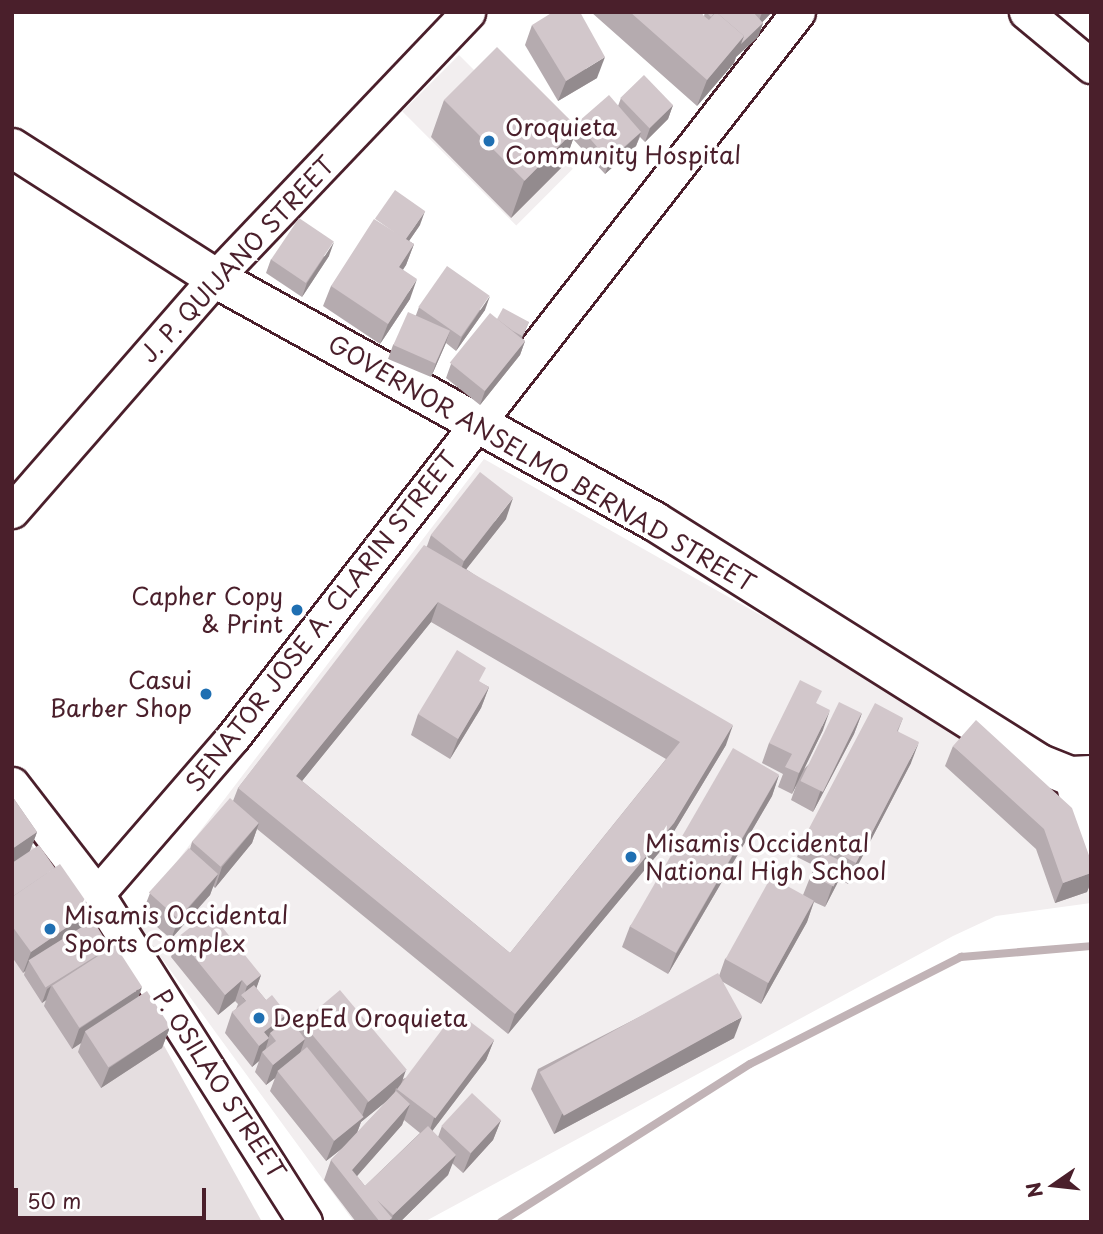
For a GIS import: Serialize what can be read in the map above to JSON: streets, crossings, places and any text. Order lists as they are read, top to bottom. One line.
{"streets":{"main road":["GOVERNOR ANSELMO BERNAD STREET"],"street":["J. P. QUIJANO STREET","SENATOR JOSE A. CLARIN STREET","P. OSILAO STREET"]},"crossings":[["J. P. QUIJANO STREET","GOVERNOR ANSELMO BERNAD STREET"],["GOVERNOR ANSELMO BERNAD STREET","SENATOR JOSE A. CLARIN STREET"],["SENATOR JOSE A. CLARIN STREET","P. OSILAO STREET"]],"places":["Oroquieta Community Hospital","Capher Copy & Print","Casui Barber Shop","Misamis Occidental National High School","Misamis Occidental Sports Complex","DepEd Oroquieta"],"scale_bar":"50 m","north":"left"}
